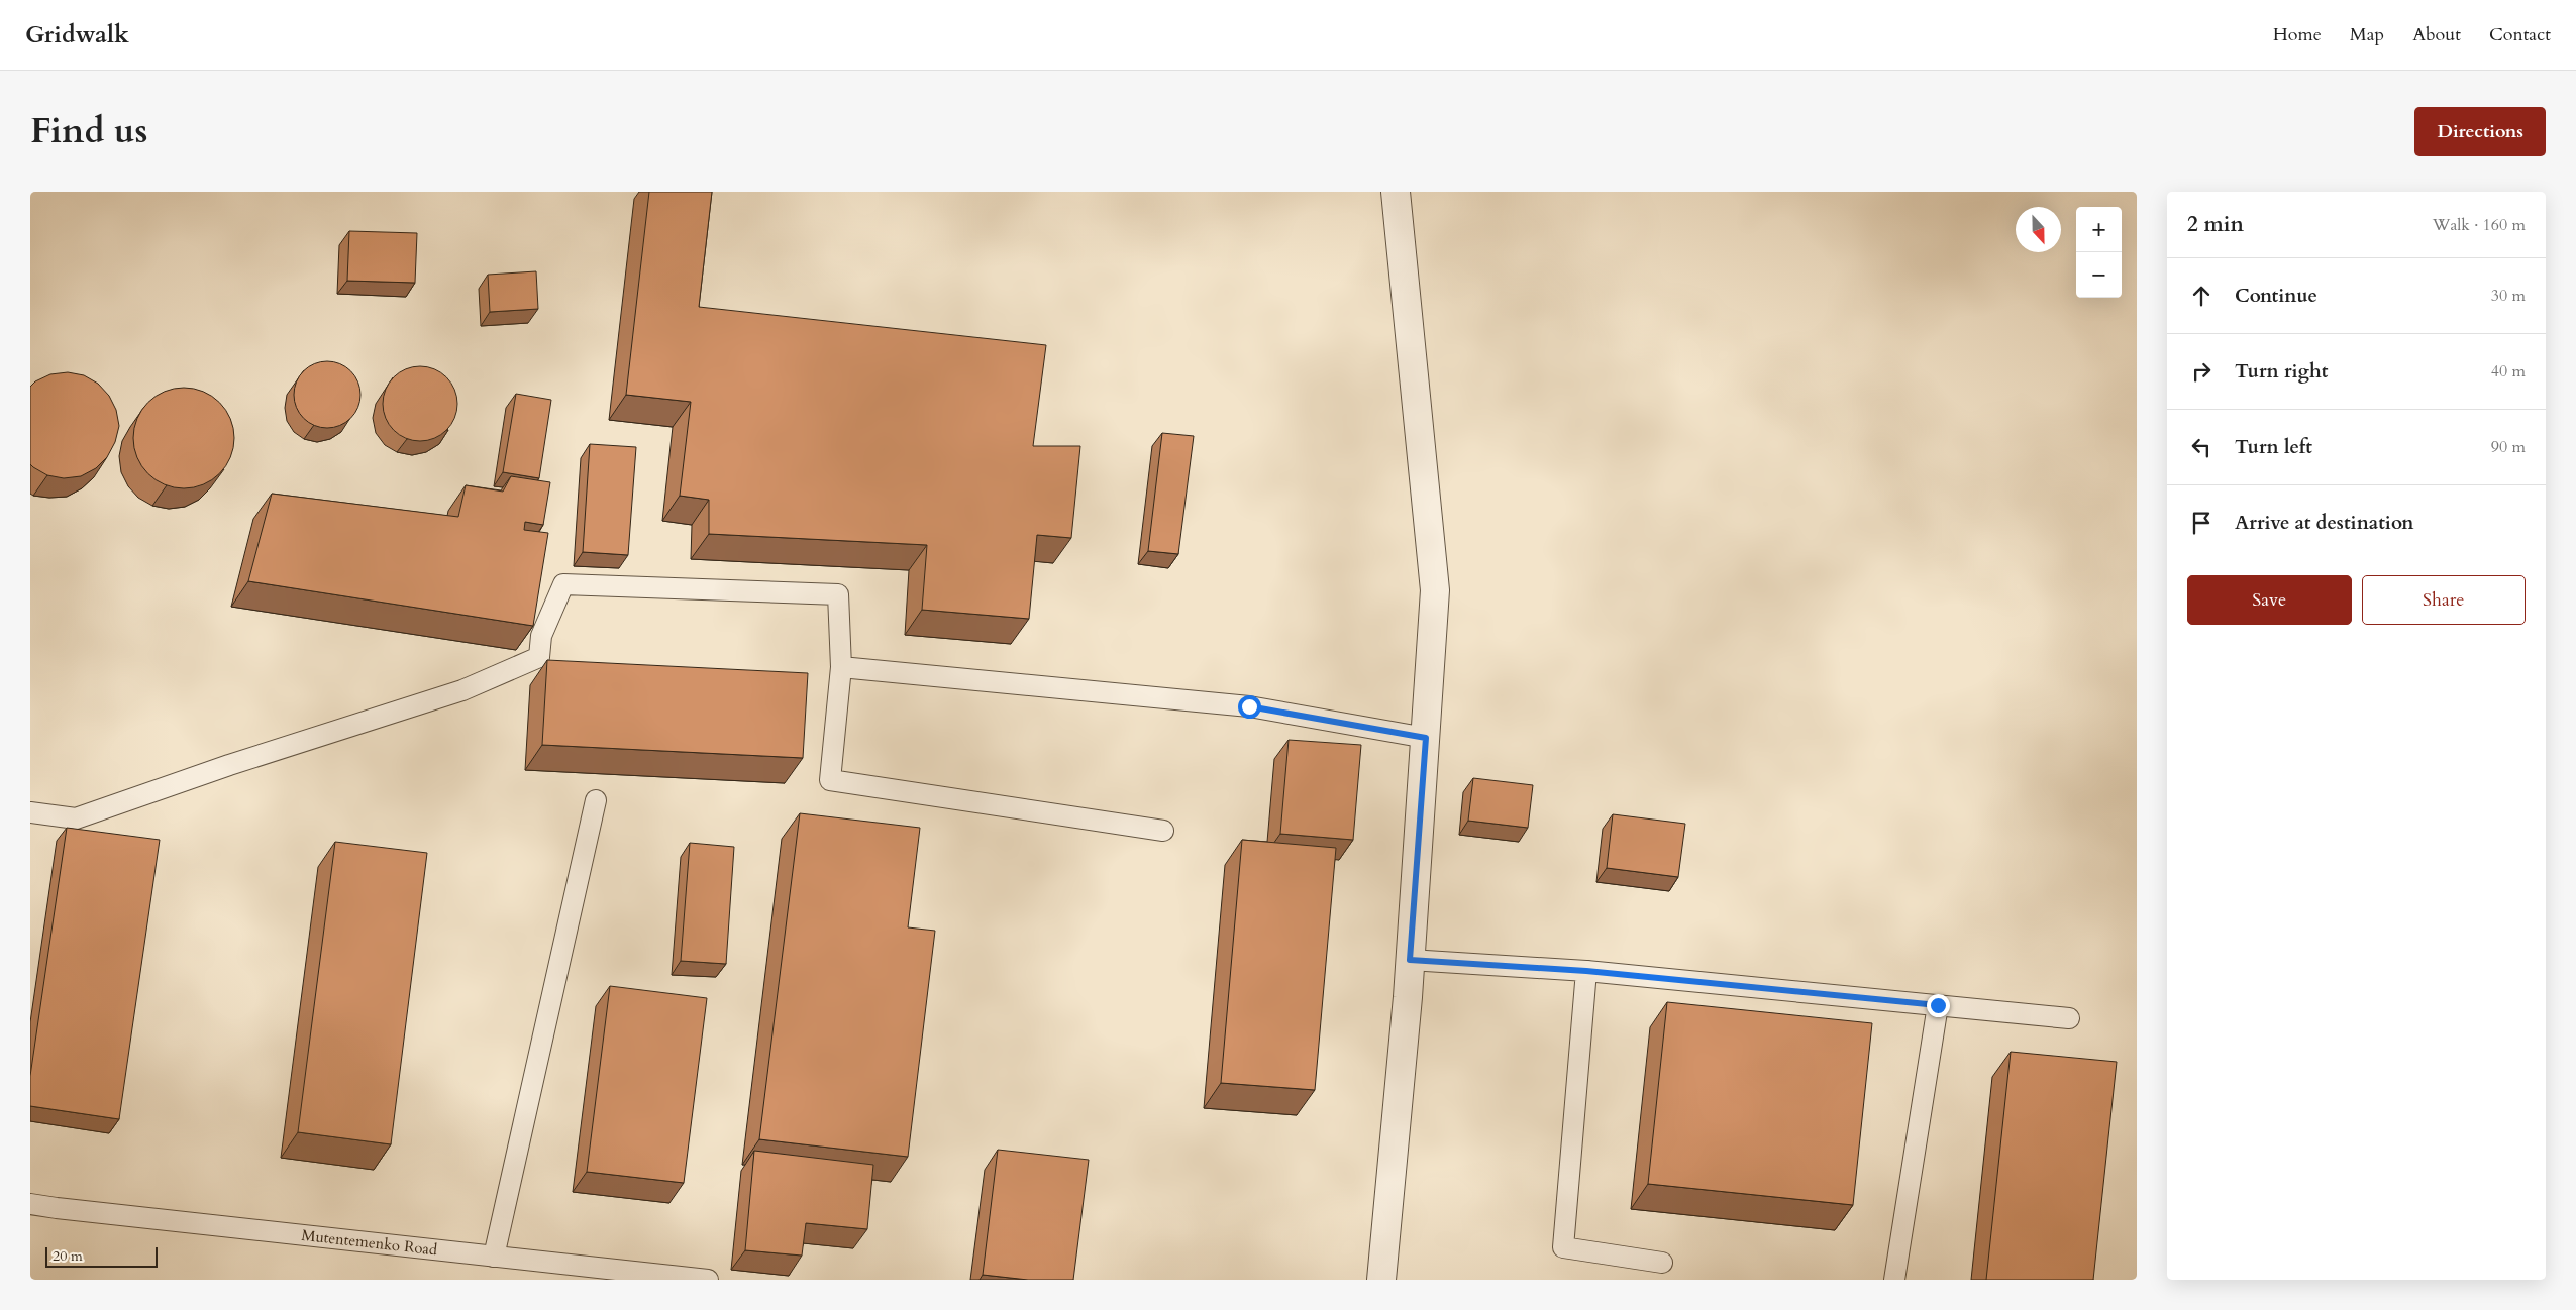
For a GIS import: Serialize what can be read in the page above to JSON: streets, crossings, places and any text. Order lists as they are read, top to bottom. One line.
{"streets":{"lane":["Mutentemenko Road"]},"scale_bar":"20 m","north":"bottom","page":{"header":"Gridwalk","nav":["Home","Map","About","Contact"],"title":"Find us","buttons":["Directions",["Save","Share"]],"heading":["2 min","Walk · 160 m"],"map_buttons":["+","−"],"list":[["Continue","30 m"],["Turn right","40 m"],["Turn left","90 m"],"Arrive at destination"],"scale":"20 m"}}
